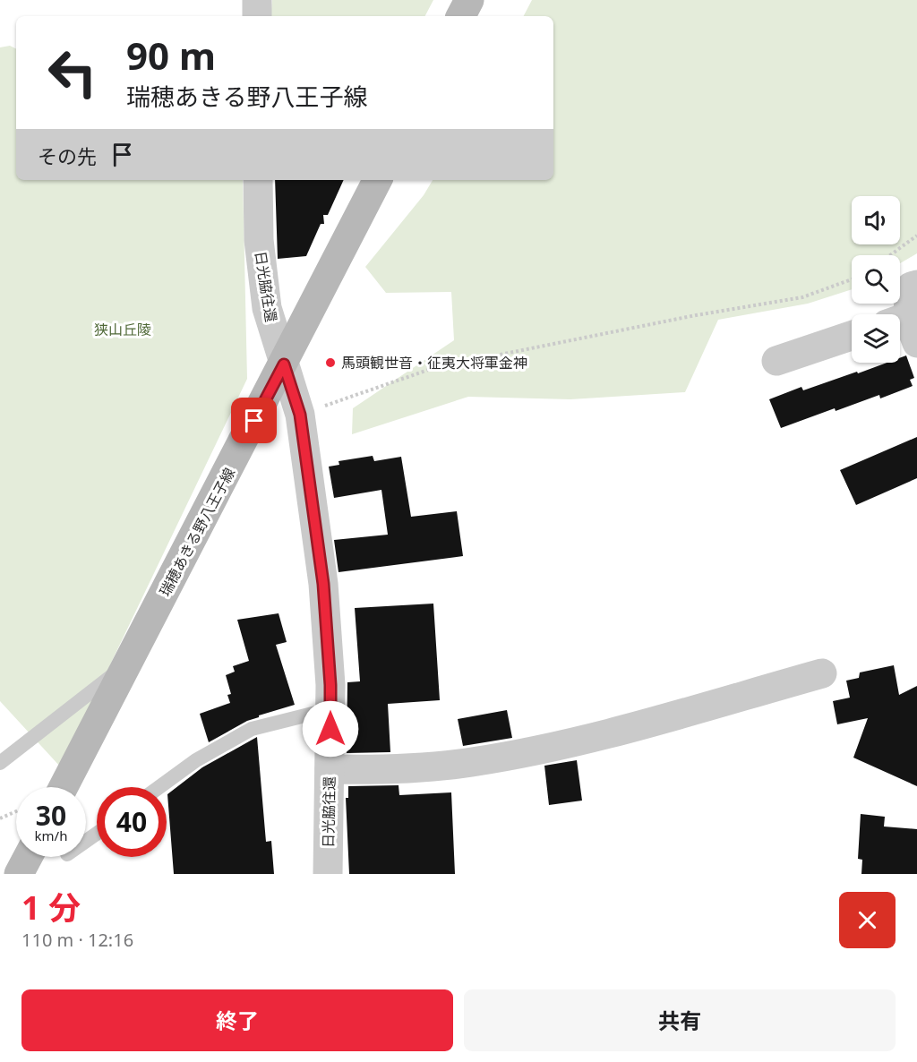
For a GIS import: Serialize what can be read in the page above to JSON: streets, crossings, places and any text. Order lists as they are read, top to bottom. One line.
{"streets":{"main road":["瑞穂あきる野八王子線"],"street":["日光脇往還"]},"crossings":[["日光脇往還","瑞穂あきる野八王子線"]],"parks":["狭山丘陵"],"places":["馬頭観世音・征夷大将軍金神"],"page":{"turn":["90 m","瑞穂あきる野八王子線"],"then":"その先","speed":"30 km/h","limit":"40","heading":["1 分","110 m · 12:16"],"buttons":["終了","共有"]}}
